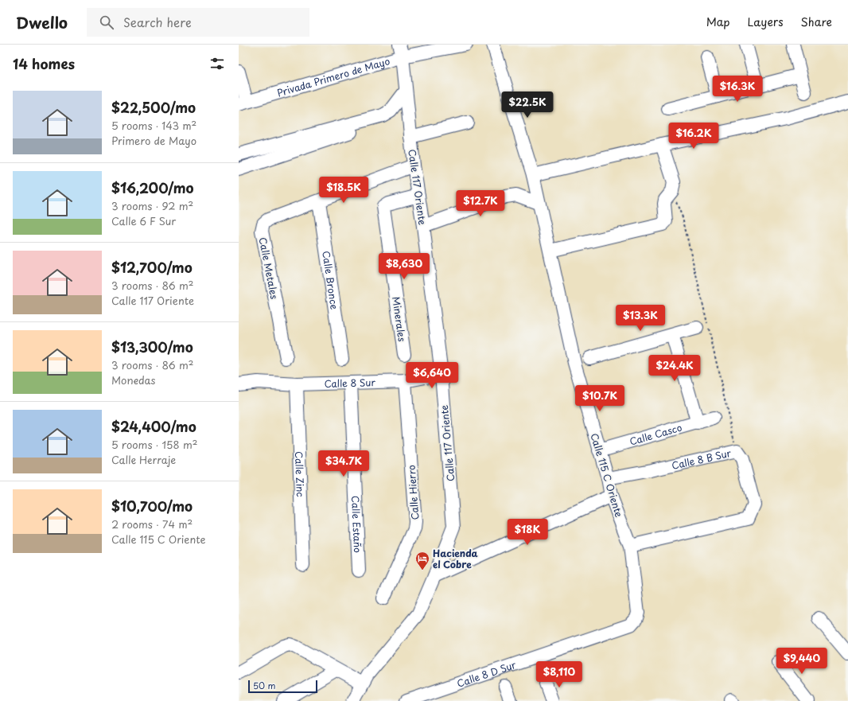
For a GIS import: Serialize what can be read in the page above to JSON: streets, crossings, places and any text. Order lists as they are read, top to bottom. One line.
{"streets":{"street":["Privada Primero de Mayo","Calle 117 Oriente","Calle Metales","Calle Bronce","Minerales","Calle 8 Sur","Calle Casco","Calle 8 B Sur","Calle Zinc","Calle 115 C Oriente","Calle Hierro","Calle Estaño","Calle 8 D Sur"]},"crossings":[["Privada Primero de Mayo","Calle 117 Oriente"],["Calle 117 Oriente","Calle Metales"],["Calle 117 Oriente","Minerales"],["Calle 117 Oriente","Calle 8 Sur"],["Calle Metales","Calle Bronce"],["Calle 8 Sur","Calle Zinc"],["Calle 8 Sur","Calle Hierro"],["Calle 8 Sur","Calle Estaño"],["Calle Casco","Calle 115 C Oriente"],["Calle 8 B Sur","Calle 115 C Oriente"],["Calle 115 C Oriente","Calle 8 D Sur"]],"places":{"hotel":["Hacienda el Cobre"]},"scale_bar":"50 m","page":{"header":"Dwello","search":"Search here","nav":["Map","Layers","Share"],"heading":"14 homes","price":["$16.3K","$22.5K","$16.2K","$18.5K","$12.7K","$8,630","$13.3K","$24.4K","$6,640","$10.7K","$34.7K","$18K","$9,440","$8,110"],"list":[{"name":"$22,500/mo","note":"5 rooms · 143 m² · Primero de Mayo"},{"name":"$16,200/mo","note":"3 rooms · 92 m² · Calle 6 F Sur"},{"name":"$12,700/mo","note":"3 rooms · 86 m² · Calle 117 Oriente"},{"name":"$13,300/mo","note":"3 rooms · 86 m² · Monedas"},{"name":"$24,400/mo","note":"5 rooms · 158 m² · Calle Herraje"},{"name":"$10,700/mo","note":"2 rooms · 74 m² · Calle 115 C Oriente"}],"scale":"50 m"}}
